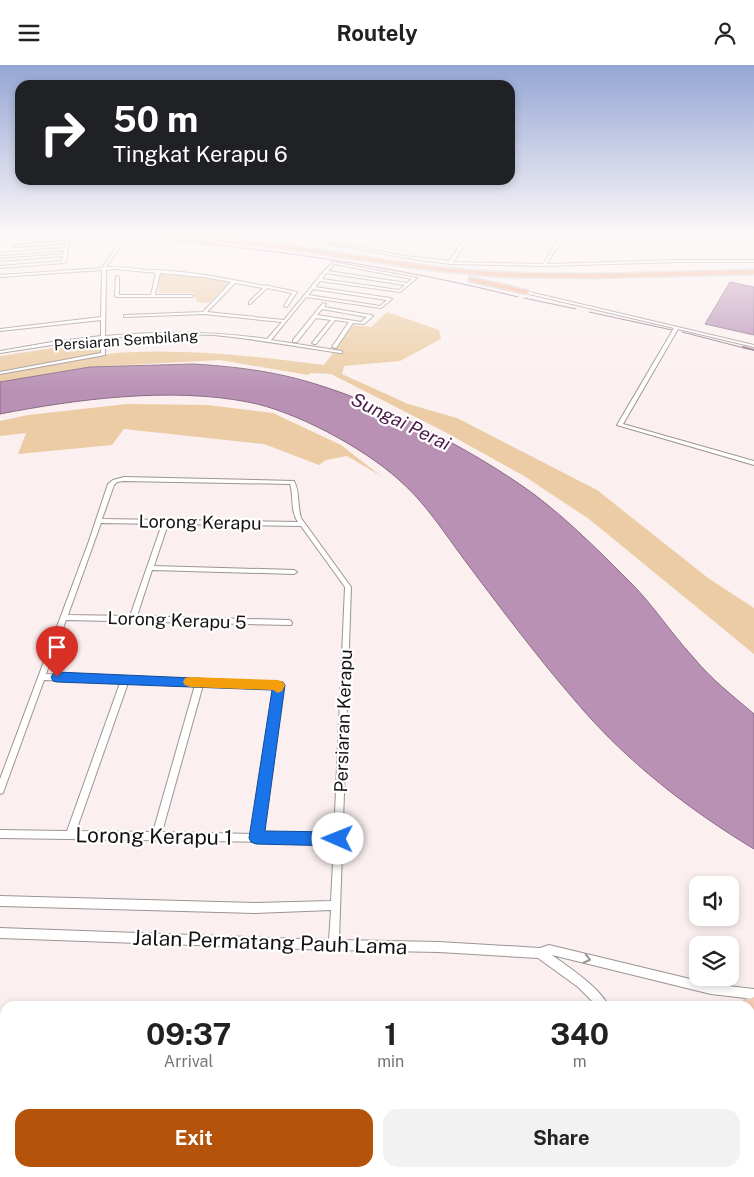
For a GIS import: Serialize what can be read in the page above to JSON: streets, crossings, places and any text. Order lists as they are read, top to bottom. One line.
{"streets":{"street":["Persiaran Sembilang","Lorong Kerapu","Lorong Kerapu 5","Persiaran Kerapu","Lorong Kerapu 1","Jalan Permatang Pauh Lama"]},"crossings":[["Lorong Kerapu","Persiaran Kerapu"],["Persiaran Kerapu","Lorong Kerapu 1"],["Persiaran Kerapu","Jalan Permatang Pauh Lama"]],"water":["Sungai Perai"],"page":{"header":"Routely","turn":["50 m","Tingkat Kerapu 6"],"eta":["09:37","Arrival","1","min","340","m"],"buttons":["Exit","Share"]}}
